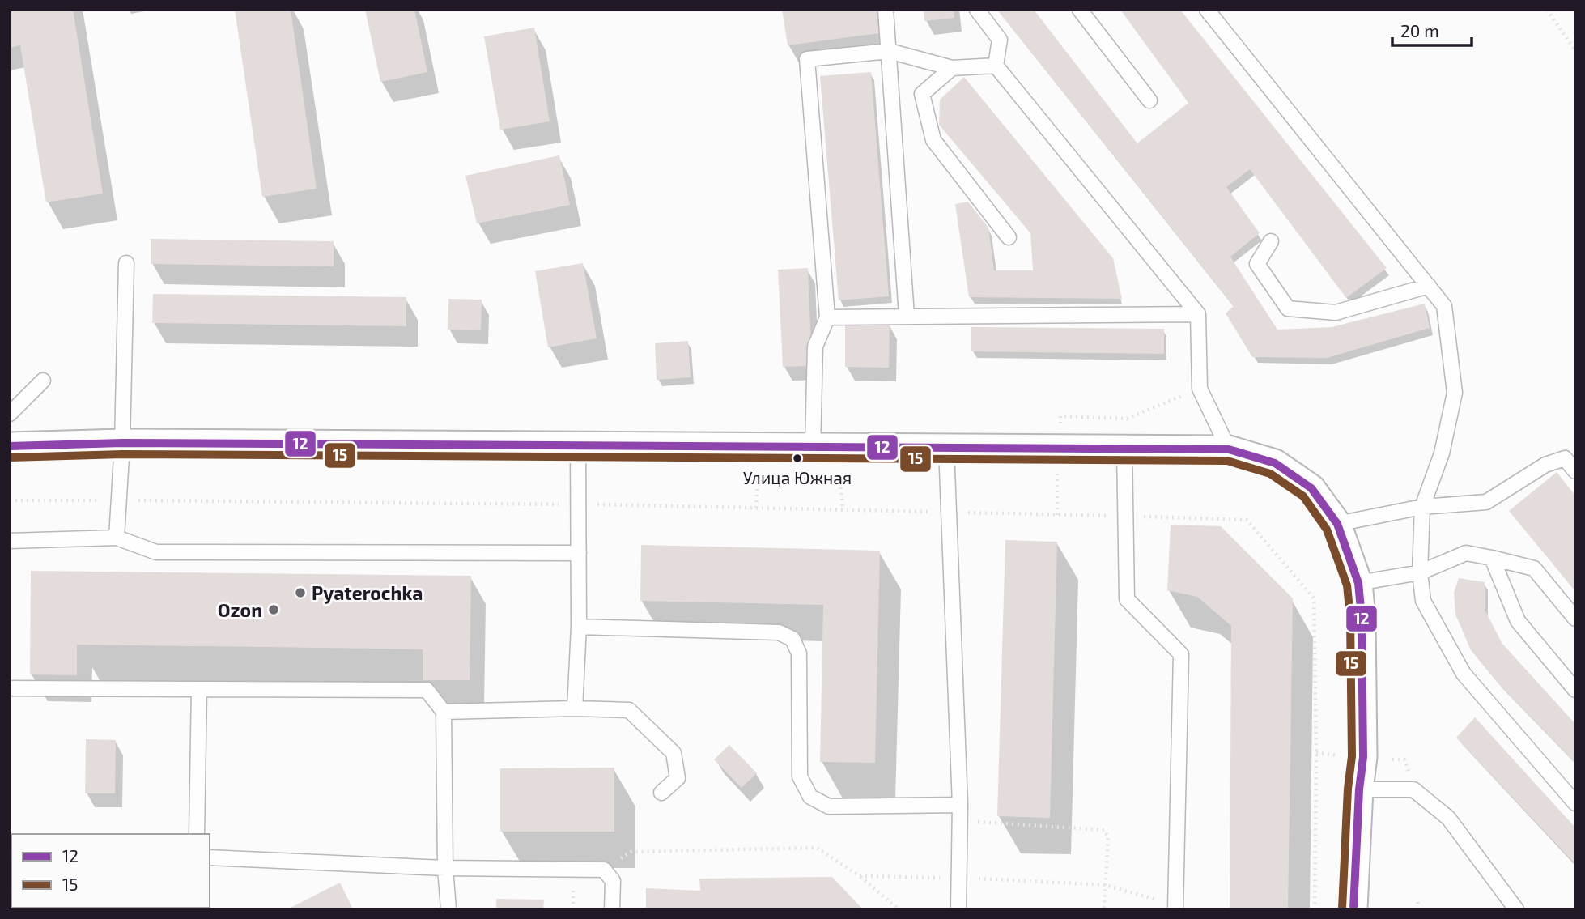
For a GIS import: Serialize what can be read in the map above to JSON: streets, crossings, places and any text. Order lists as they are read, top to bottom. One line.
{"places":["Улица Южная","Pyaterochka","Ozon"],"lines":["transit line 12","transit line 15"],"legend":["12","15"],"scale_bar":"20 m"}
